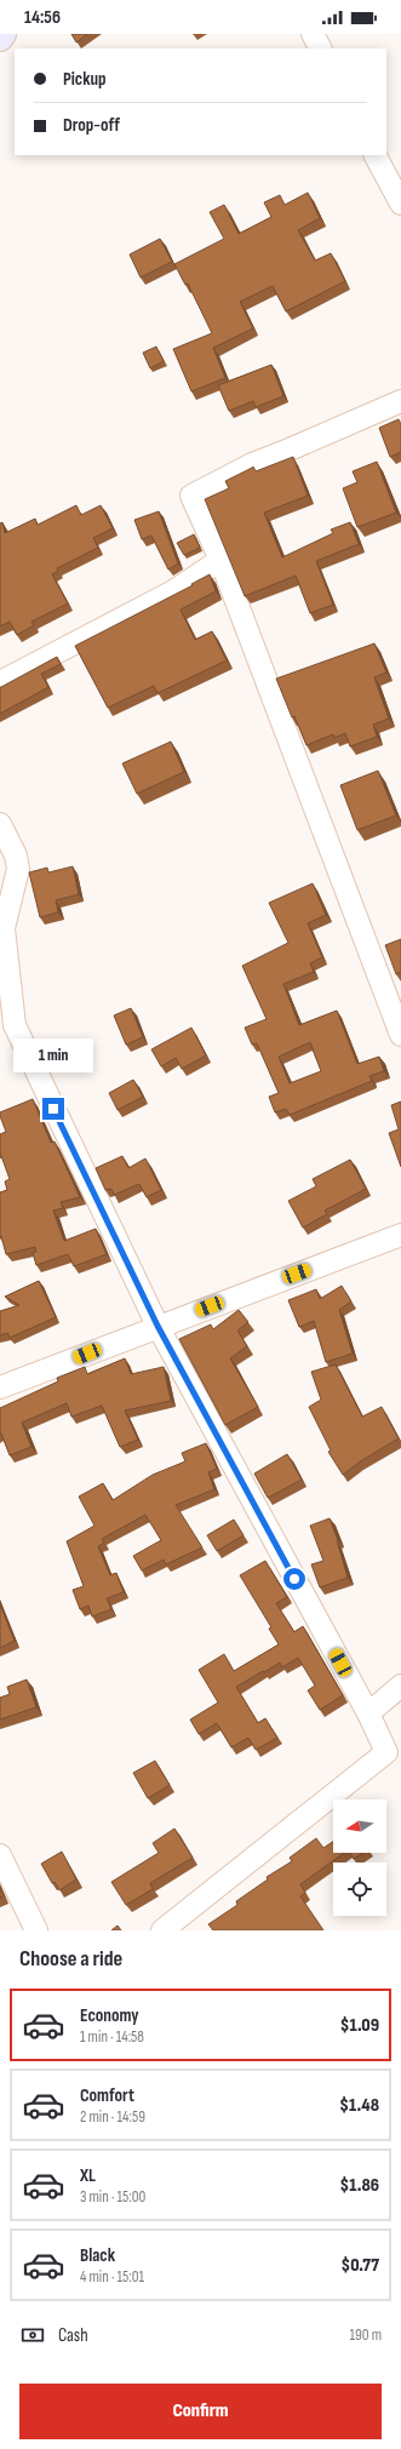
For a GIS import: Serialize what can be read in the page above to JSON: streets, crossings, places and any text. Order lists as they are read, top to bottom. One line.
{"north":"left","page":{"status":"14:56","banner":["Pickup","Drop-off"],"bubble":"1 min","heading":"Choose a ride","list":[{"name":"Economy","note":"1 min · 14:58","value":"$1.09"},{"name":"Comfort","note":"2 min · 14:59","value":"$1.48"},{"name":"XL","note":"3 min · 15:00","value":"$1.86"},{"name":"Black","note":"4 min · 15:01","value":"$0.77"}],"pay":["Cash","190 m"],"buttons":"Confirm"}}
